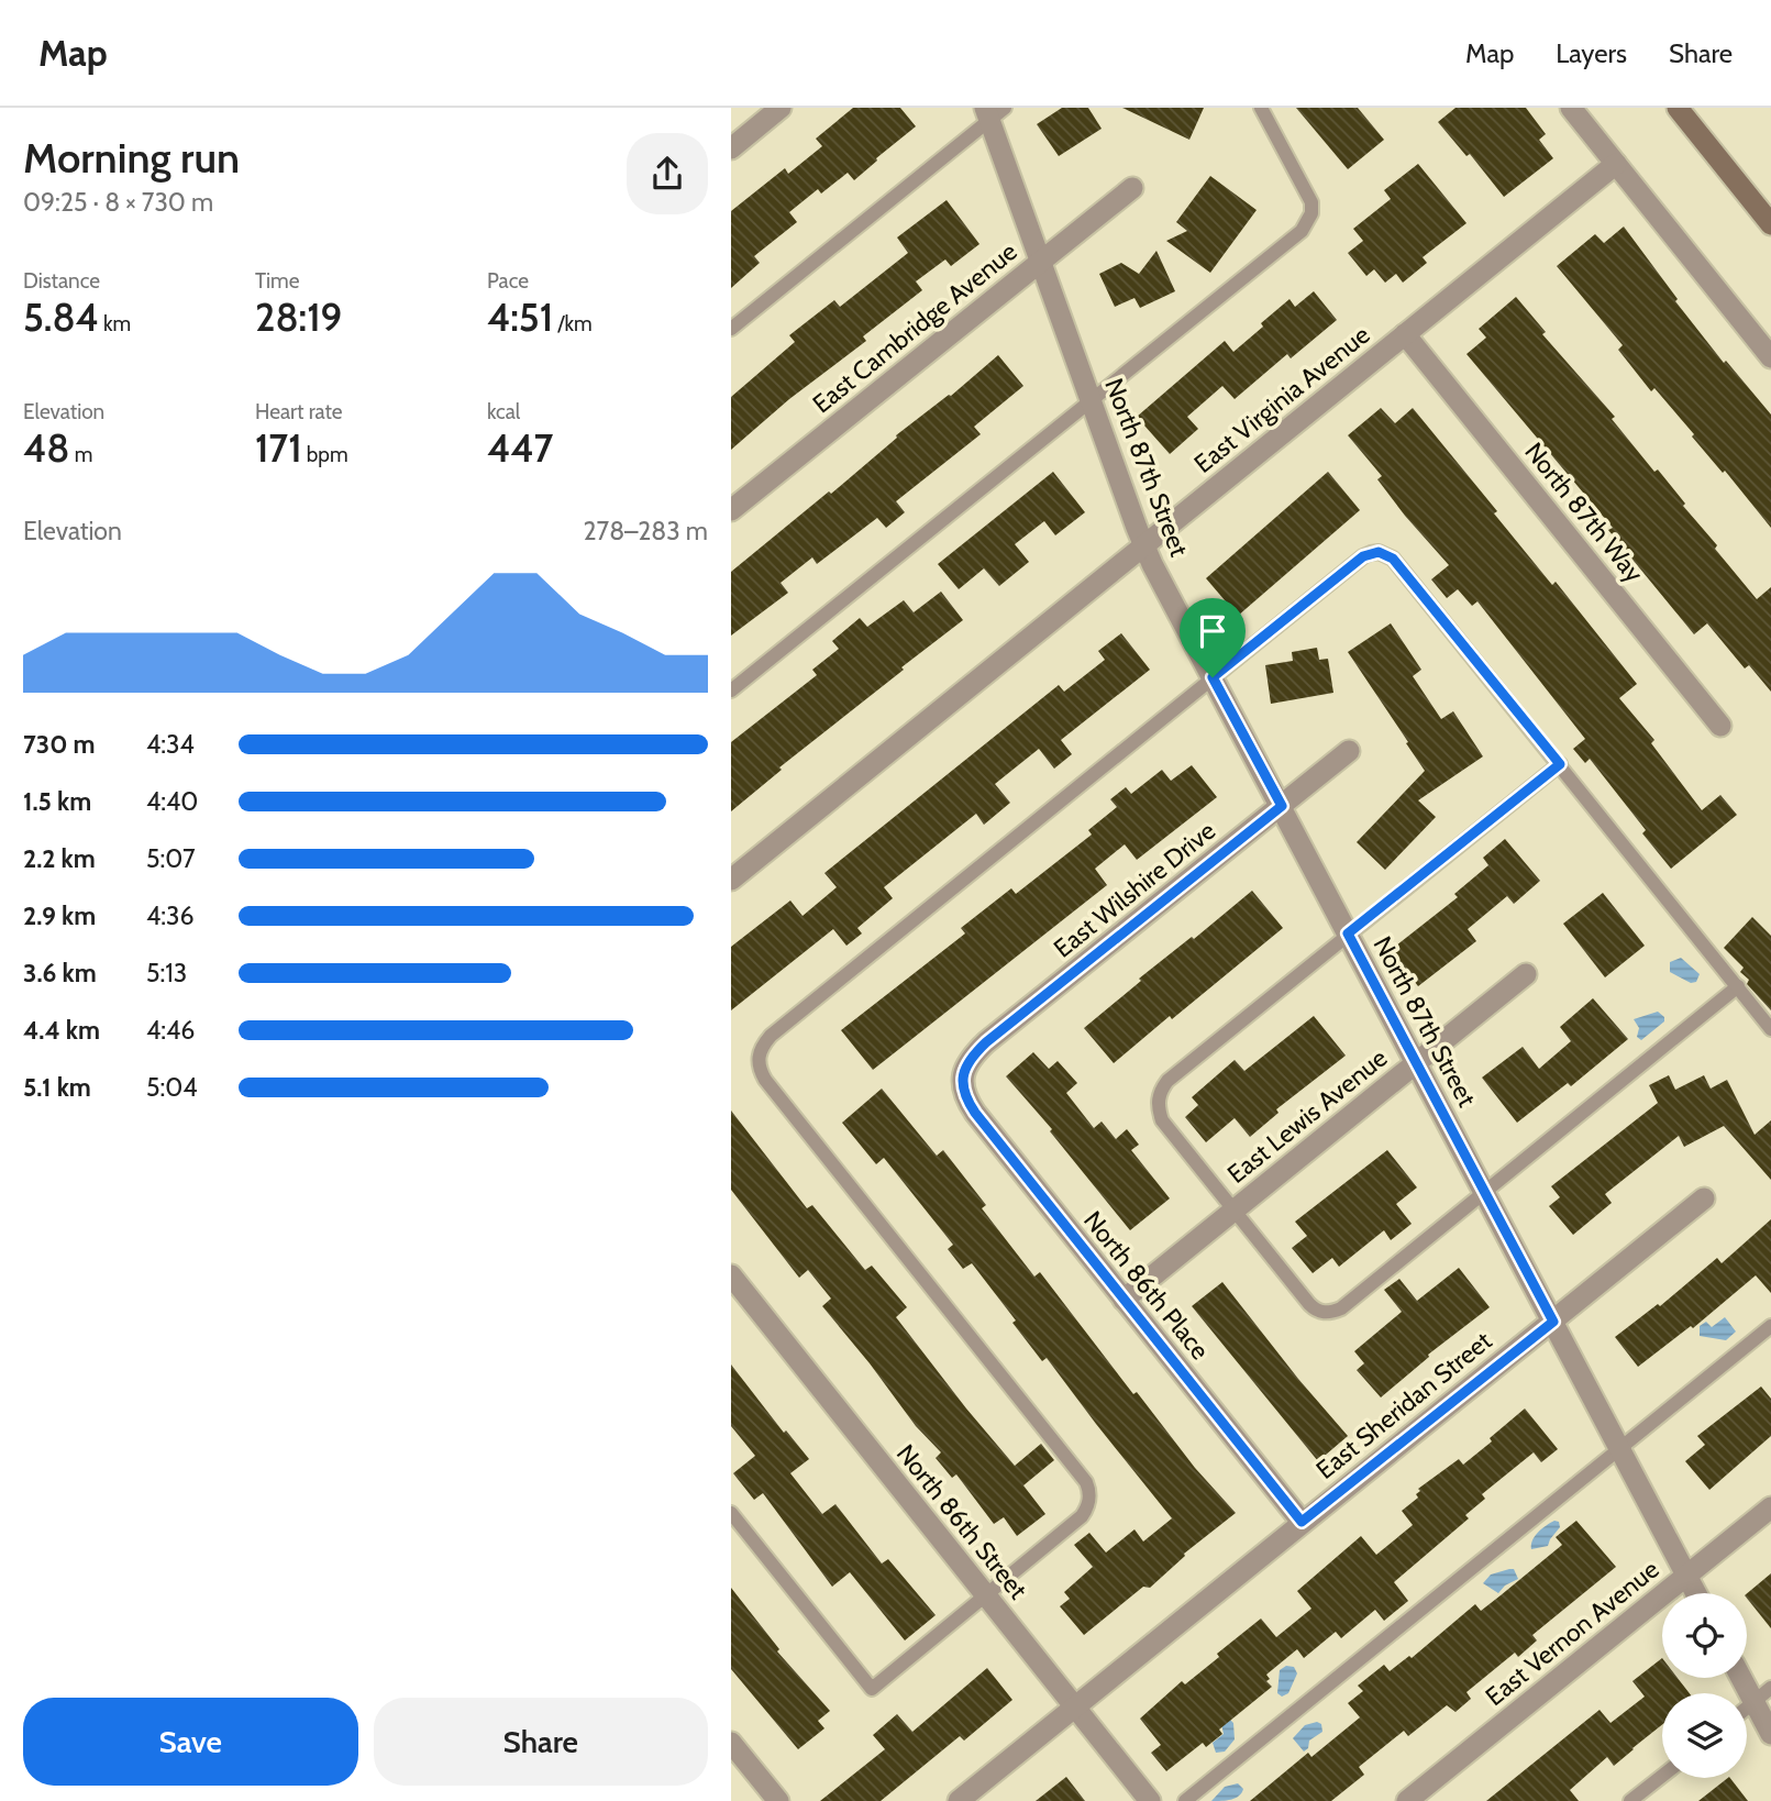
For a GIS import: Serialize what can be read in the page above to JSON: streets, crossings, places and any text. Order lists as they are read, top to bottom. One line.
{"streets":{"street":["East Cambridge Avenue","East Virginia Avenue","North 87th Street","North 87th Way","East Wilshire Drive","East Lewis Avenue","North 86th Place","East Sheridan Street","North 86th Street","East Vernon Avenue"]},"crossings":[["East Cambridge Avenue","North 87th Street"],["East Virginia Avenue","North 87th Street"],["East Virginia Avenue","North 87th Way"],["North 87th Street","East Wilshire Drive"],["North 87th Street","East Lewis Avenue"],["North 87th Street","East Sheridan Street"],["North 87th Street","East Vernon Avenue"],["East Wilshire Drive","North 86th Place"],["East Lewis Avenue","North 86th Place"],["North 86th Place","East Sheridan Street"],["East Sheridan Street","North 86th Street"]],"page":{"header":"Map","nav":["Map","Layers","Share"],"heading":["Morning run","09:25 · 8 × 730 m"],"stats":[["Distance","5.84 km"],["Time","28:19"],["Pace","4:51 /km"],["Elevation","48 m"],["Heart rate","171 bpm"],["kcal","447"]],"chart":["Elevation","278–283 m"],"list":[{"name":"730 m","note":"4:34"},{"name":"1.5 km","note":"4:40"},{"name":"2.2 km","note":"5:07"},{"name":"2.9 km","note":"4:36"},{"name":"3.6 km","note":"5:13"},{"name":"4.4 km","note":"4:46"},{"name":"5.1 km","note":"5:04"}],"buttons":["Save","Share"]}}
